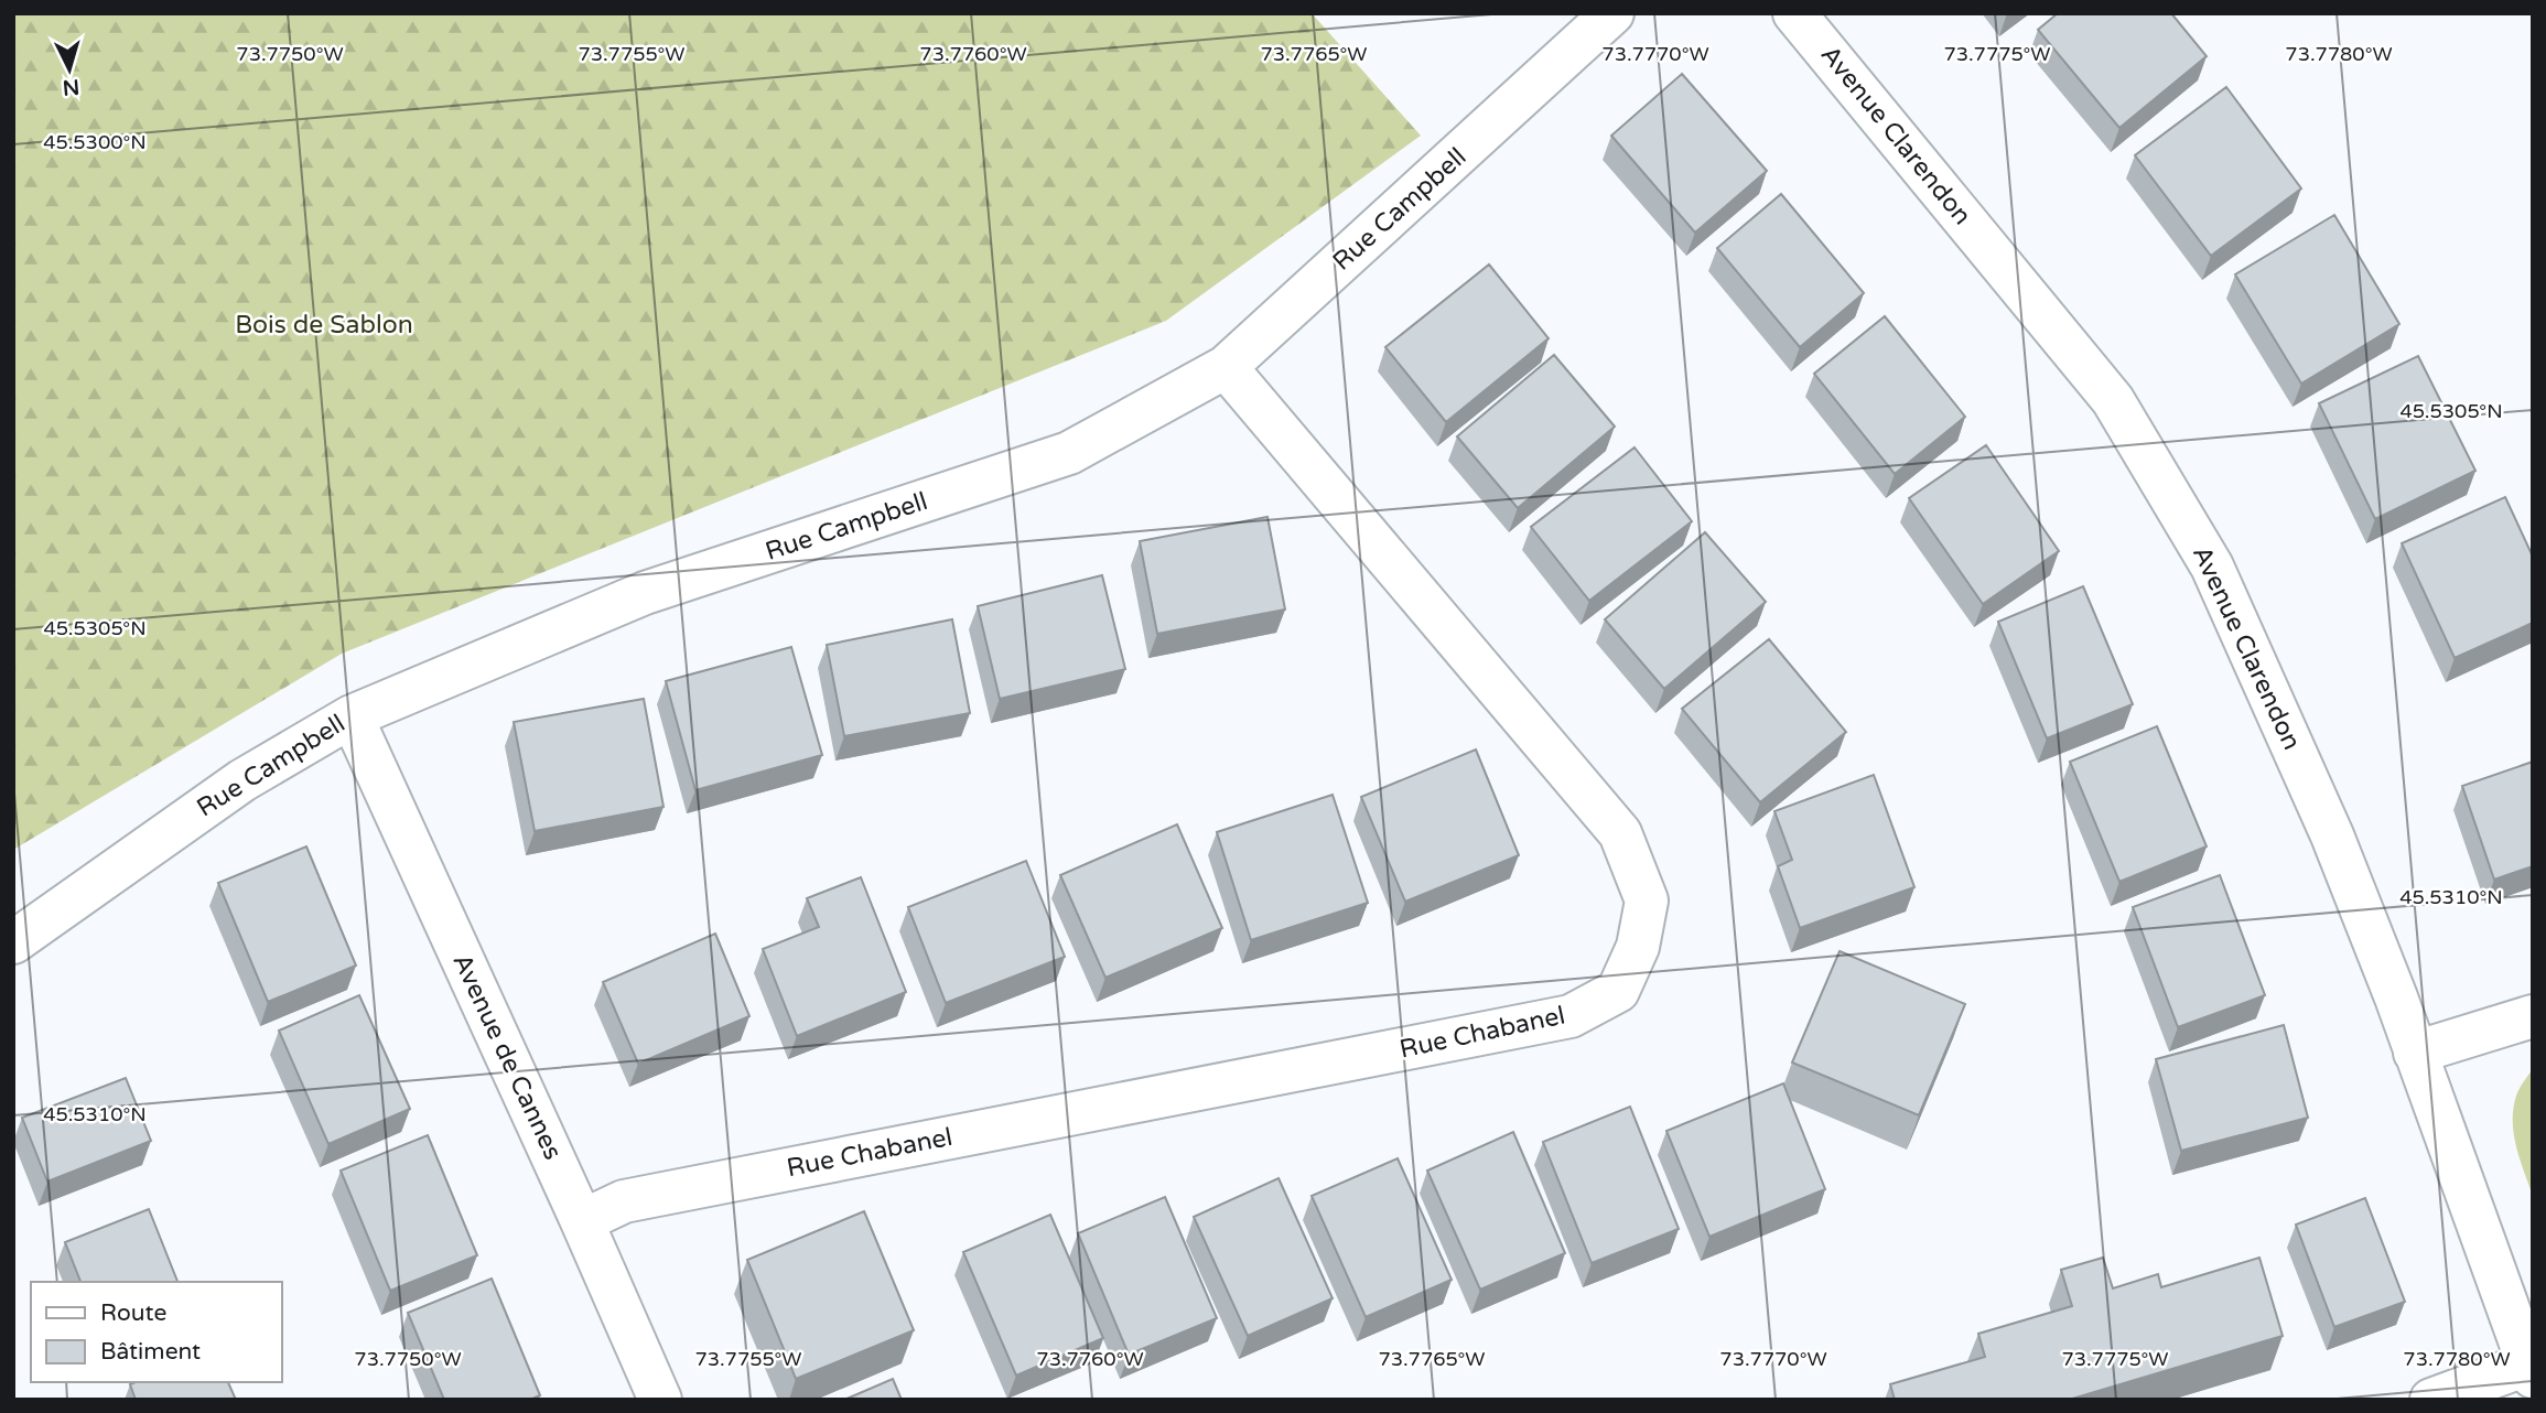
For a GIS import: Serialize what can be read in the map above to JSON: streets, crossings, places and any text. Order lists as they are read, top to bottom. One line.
{"streets":{"street":["Avenue Clarendon","Rue Campbell","Rue Chabanel","Avenue de Cannes"]},"crossings":[["Rue Campbell","Rue Chabanel"],["Rue Campbell","Avenue de Cannes"],["Rue Chabanel","Avenue de Cannes"]],"parks":["Bois de Sablon"],"legend":["Route","Bâtiment"],"north":"bottom","coordinates":["73.7750°W","73.7755°W","73.7760°W","73.7765°W","73.7770°W","73.7775°W","73.7780°W","45.5300°N","45.5305°N","45.5310°N"]}
